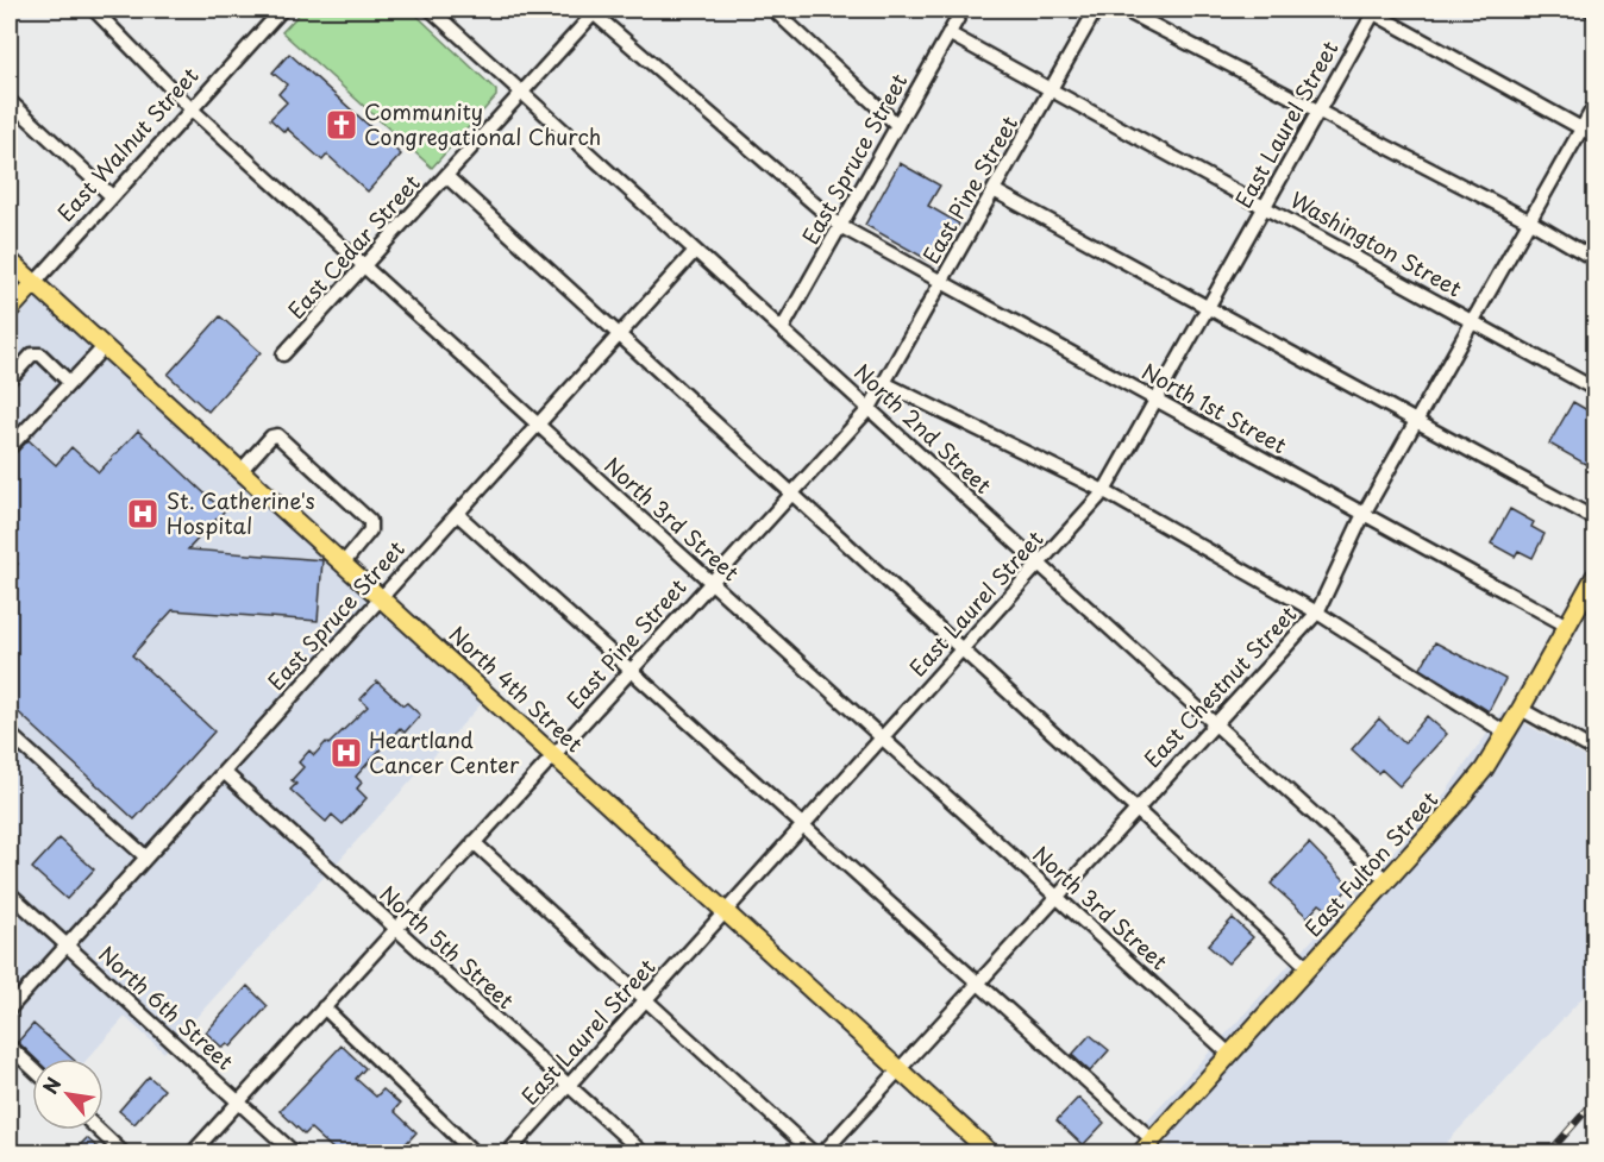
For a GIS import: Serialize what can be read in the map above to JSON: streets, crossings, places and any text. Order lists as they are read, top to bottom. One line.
{"streets":{"main road":["East Walnut Street","North 4th Street","East Fulton Street"],"street":["East Laurel Street","East Spruce Street","East Pine Street","Washington Street","East Cedar Street","North 1st Street","North 2nd Street","North 3rd Street","East Chestnut Street","North 5th Street","North 6th Street"]},"crossings":[["East Laurel Street","Washington Street"],["East Laurel Street","North 1st Street"],["East Laurel Street","North 2nd Street"],["East Laurel Street","North 3rd Street"],["East Laurel Street","North 4th Street"],["East Laurel Street","North 5th Street"],["East Walnut Street","North 3rd Street"],["East Walnut Street","North 4th Street"],["East Spruce Street","Washington Street"],["East Spruce Street","North 1st Street"],["East Spruce Street","North 2nd Street"],["East Spruce Street","North 3rd Street"],["East Spruce Street","North 4th Street"],["East Spruce Street","North 5th Street"],["East Spruce Street","North 6th Street"],["East Pine Street","Washington Street"],["East Pine Street","North 1st Street"],["East Pine Street","North 2nd Street"],["East Pine Street","North 3rd Street"],["East Pine Street","North 4th Street"],["East Pine Street","North 5th Street"],["East Pine Street","North 6th Street"],["Washington Street","East Chestnut Street"],["East Cedar Street","North 1st Street"],["East Cedar Street","North 2nd Street"],["East Cedar Street","North 3rd Street"],["North 1st Street","East Chestnut Street"],["North 1st Street","East Fulton Street"],["North 2nd Street","East Chestnut Street"],["North 2nd Street","East Fulton Street"],["North 3rd Street","East Chestnut Street"],["North 3rd Street","East Fulton Street"],["East Chestnut Street","North 4th Street"]],"places":{"church":["Community Congregational Church"],"hospital":["St. Catherine's Hospital","Heartland Cancer Center"]},"north":"top left"}
